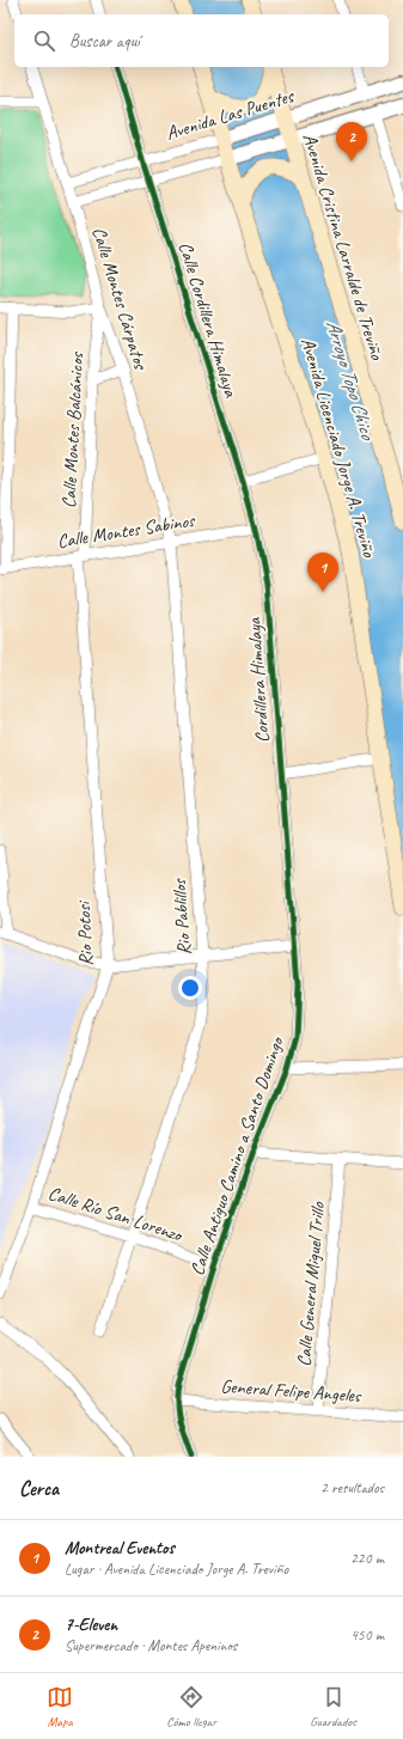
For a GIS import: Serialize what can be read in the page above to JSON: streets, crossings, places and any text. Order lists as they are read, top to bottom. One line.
{"streets":{"main road":["Avenida Cristina Larralde de Treviño","Avenida Licenciado Jorge A. Treviño"],"street":["Avenida Las Puentes","Calle Montes Cárpatos","Calle Cordillera Himalaya","Calle Montes Balcánicos","Calle Montes Sabinos","Cordillera Himalaya","Rio Pablillos","Rio Potosi","Calle Antiguo Camino a Santo Domingo","Calle Río San Lorenzo","Calle General Miguel Trillo","General Felipe Angeles"]},"crossings":[["Avenida Las Puentes","Avenida Cristina Larralde de Treviño"],["Avenida Las Puentes","Calle Montes Cárpatos"],["Avenida Las Puentes","Calle Cordillera Himalaya"],["Avenida Las Puentes","Avenida Licenciado Jorge A. Treviño"],["Calle Montes Cárpatos","Calle Montes Balcánicos"],["Calle Montes Cárpatos","Calle Montes Sabinos"],["Calle Montes Cárpatos","Rio Pablillos"],["Calle Cordillera Himalaya","Calle Montes Sabinos"],["Calle Cordillera Himalaya","Cordillera Himalaya"],["Calle Montes Balcánicos","Calle Montes Sabinos"],["Calle Montes Balcánicos","Rio Potosi"],["Calle Montes Sabinos","Rio Pablillos"],["Calle Montes Sabinos","Rio Potosi"],["Cordillera Himalaya","Calle Antiguo Camino a Santo Domingo"],["Rio Pablillos","Calle Río San Lorenzo"],["Rio Potosi","Calle Río San Lorenzo"],["Calle Antiguo Camino a Santo Domingo","Calle Río San Lorenzo"],["Calle Antiguo Camino a Santo Domingo","General Felipe Angeles"],["Calle General Miguel Trillo","General Felipe Angeles"]],"water":["Arroyo Topo Chico"],"page":{"search":"Buscar aquí","pins":["2","1"],"heading":["Cerca","2 resultados"],"list":[{"mark":"1","name":"Montreal Eventos","note":"Lugar · Avenida Licenciado Jorge A. Treviño","value":"220 m"},{"mark":"2","name":"7-Eleven","note":"Supermercado · Montes Apeninos","value":"450 m"}],"nav":["Mapa","Cómo llegar","Guardados"]}}
